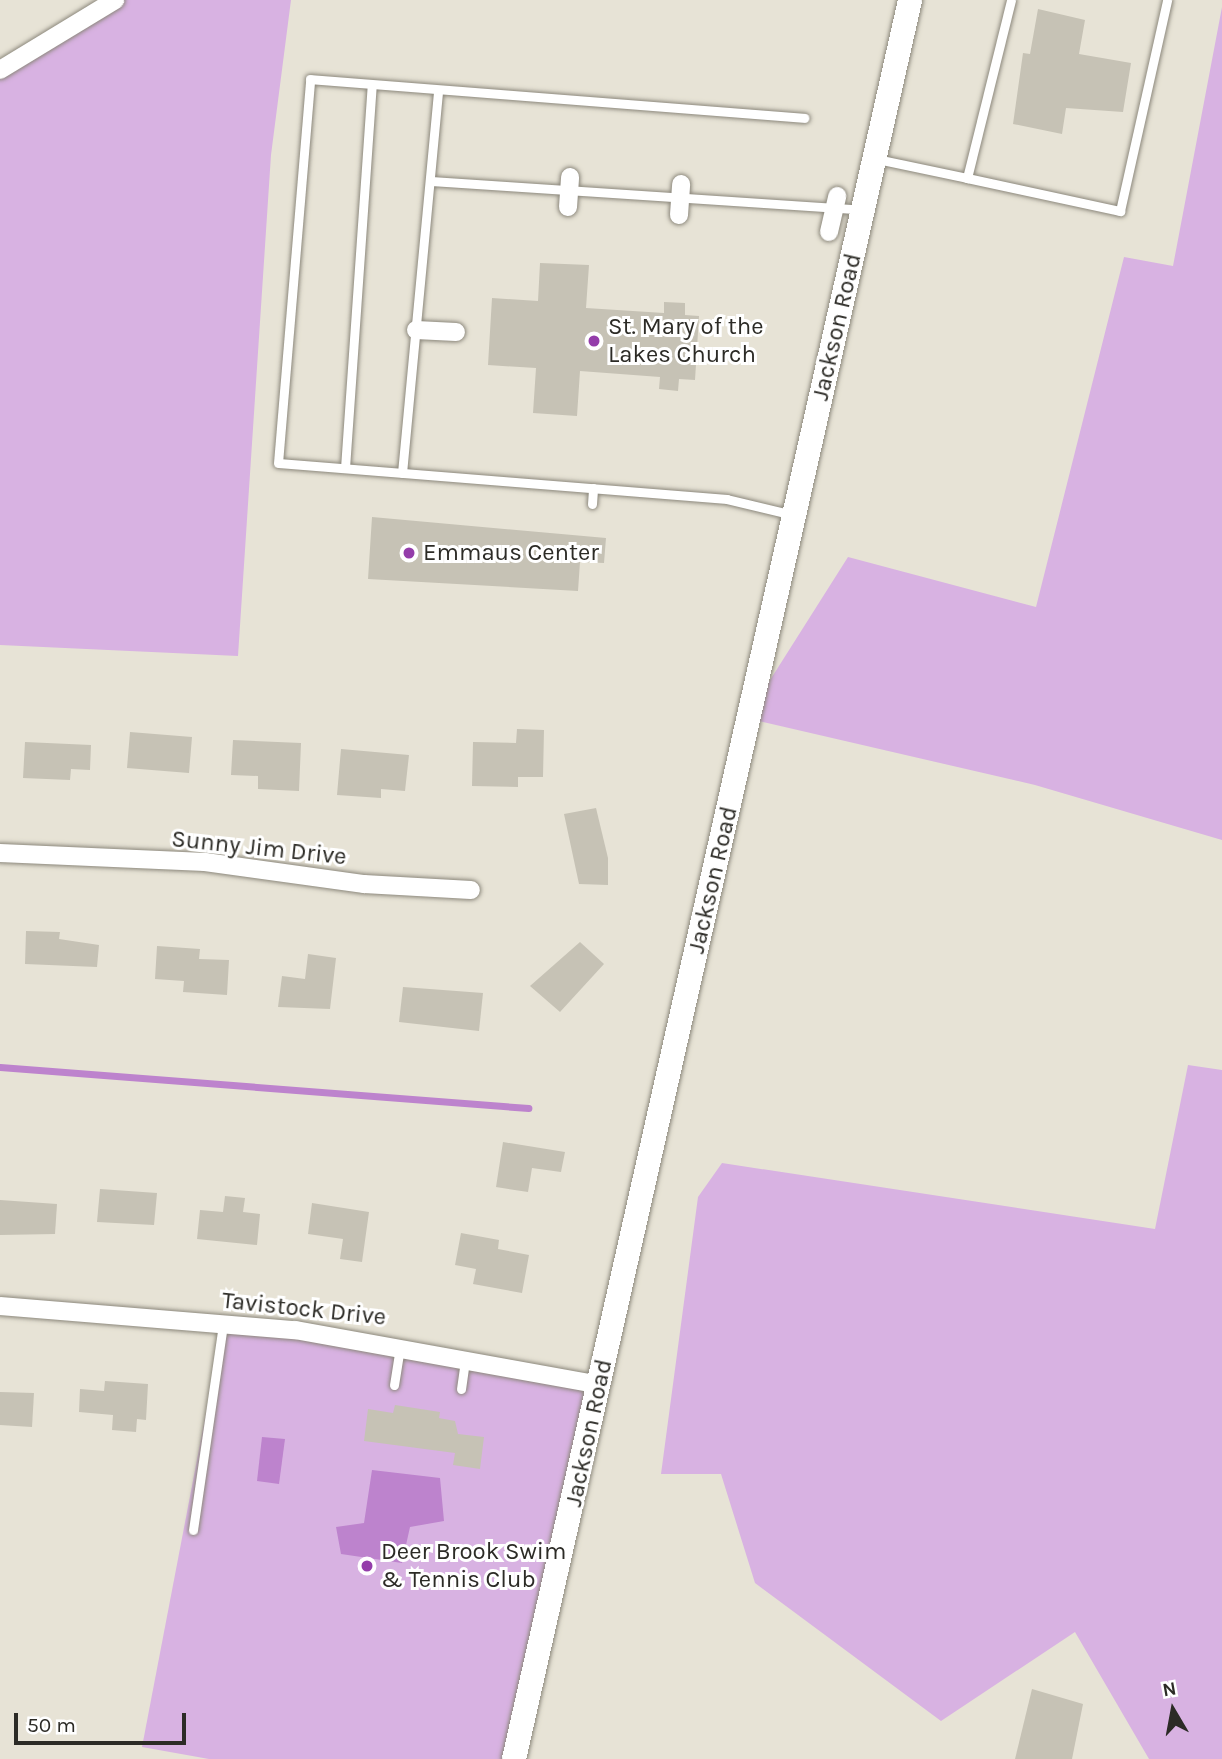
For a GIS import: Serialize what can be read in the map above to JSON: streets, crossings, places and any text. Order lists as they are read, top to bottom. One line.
{"streets":{"street":["Jackson Road","Sunny Jim Drive","Tavistock Drive"]},"crossings":[["Jackson Road","Tavistock Drive"]],"places":["St. Mary of the Lakes Church","Emmaus Center","Deer Brook Swim & Tennis Club"],"scale_bar":"50 m","north":"top"}
